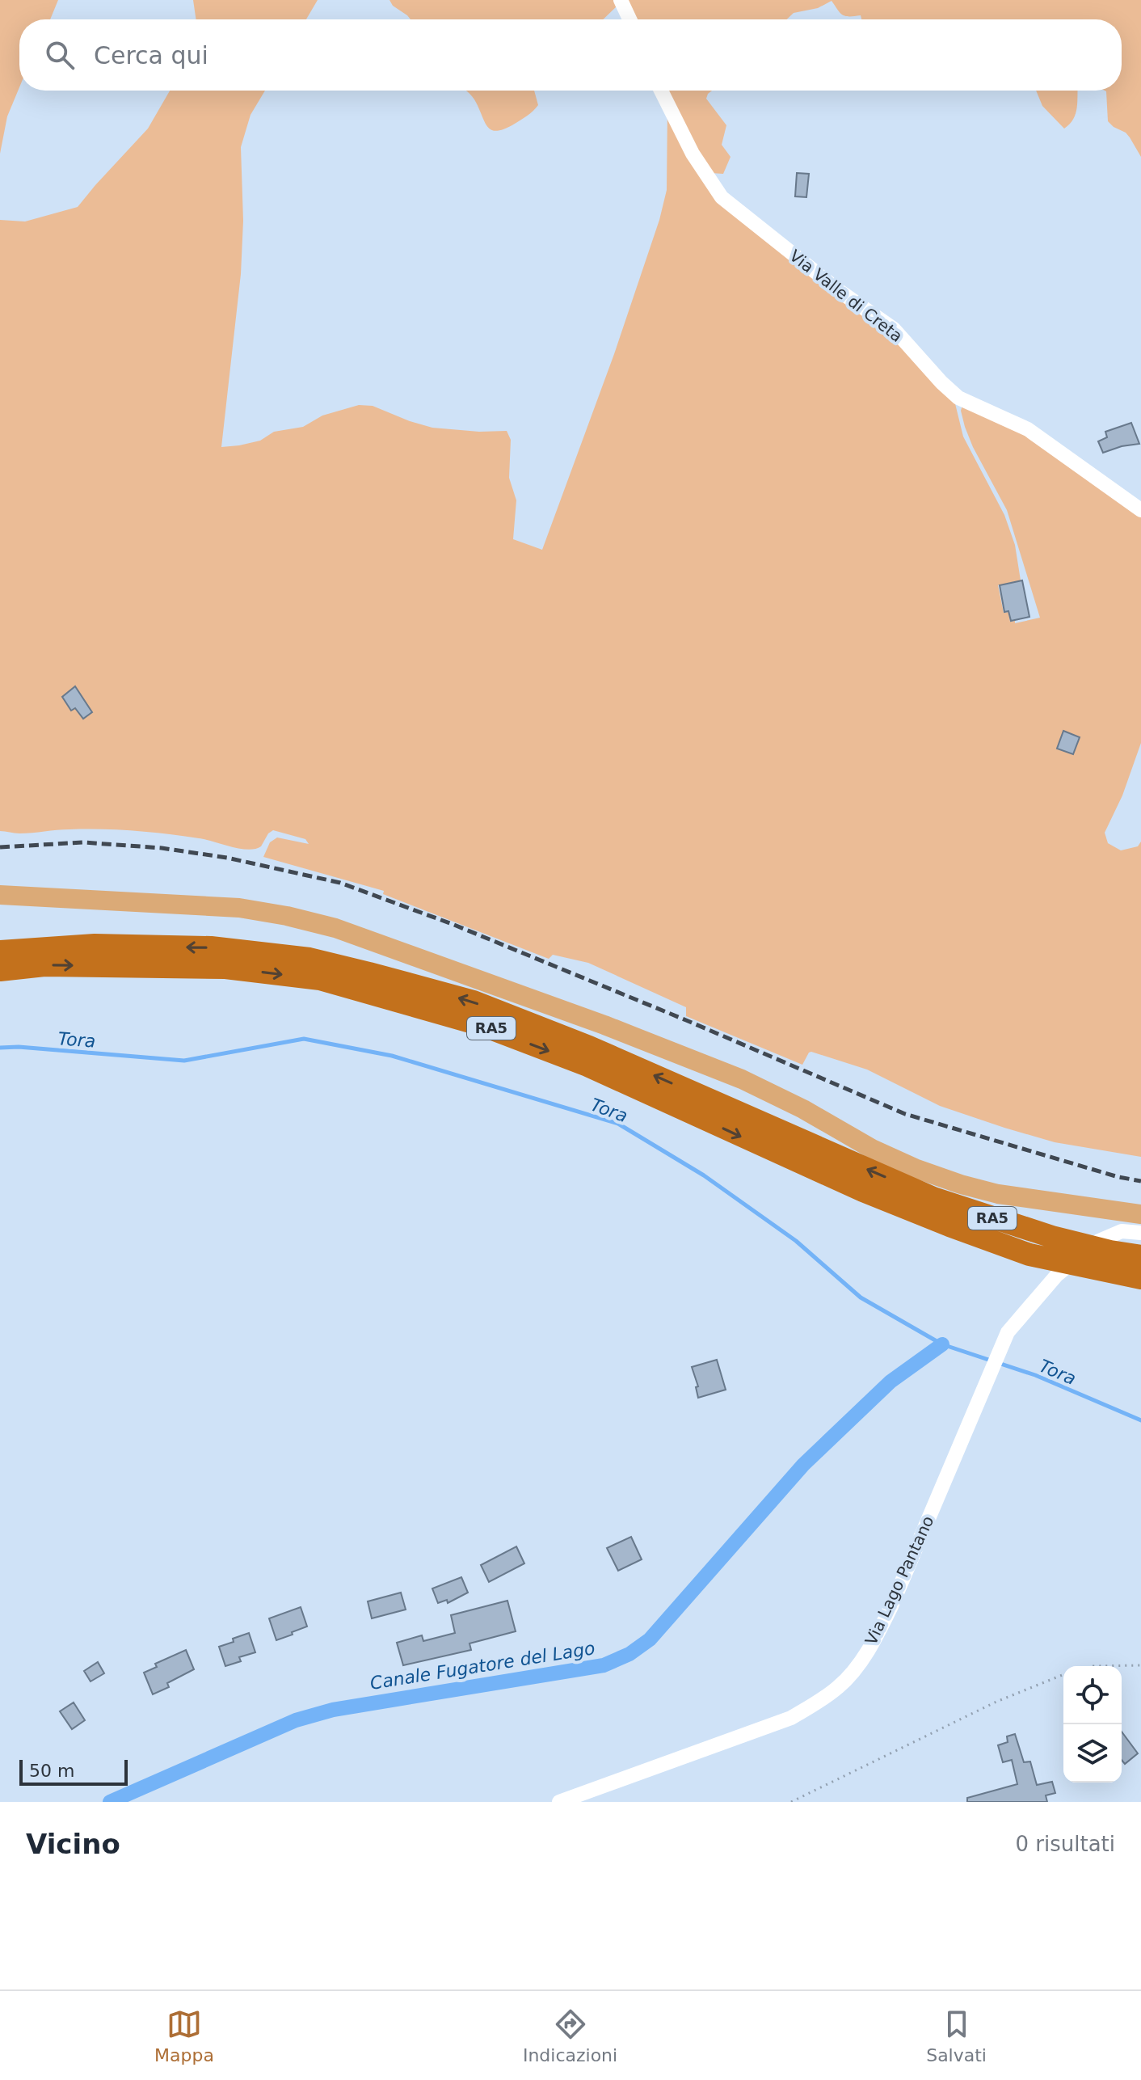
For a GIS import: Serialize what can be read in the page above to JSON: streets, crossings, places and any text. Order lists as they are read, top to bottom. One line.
{"streets":{"highway":["RA5"],"street":["Via Valle di Creta","Via Lago Pantano"]},"water":["Tora","Canale Fugatore del Lago"],"scale_bar":"50 m","page":{"search":"Cerca qui","scale":"50 m","heading":["Vicino","0 risultati"],"nav":["Mappa","Indicazioni","Salvati"]}}
